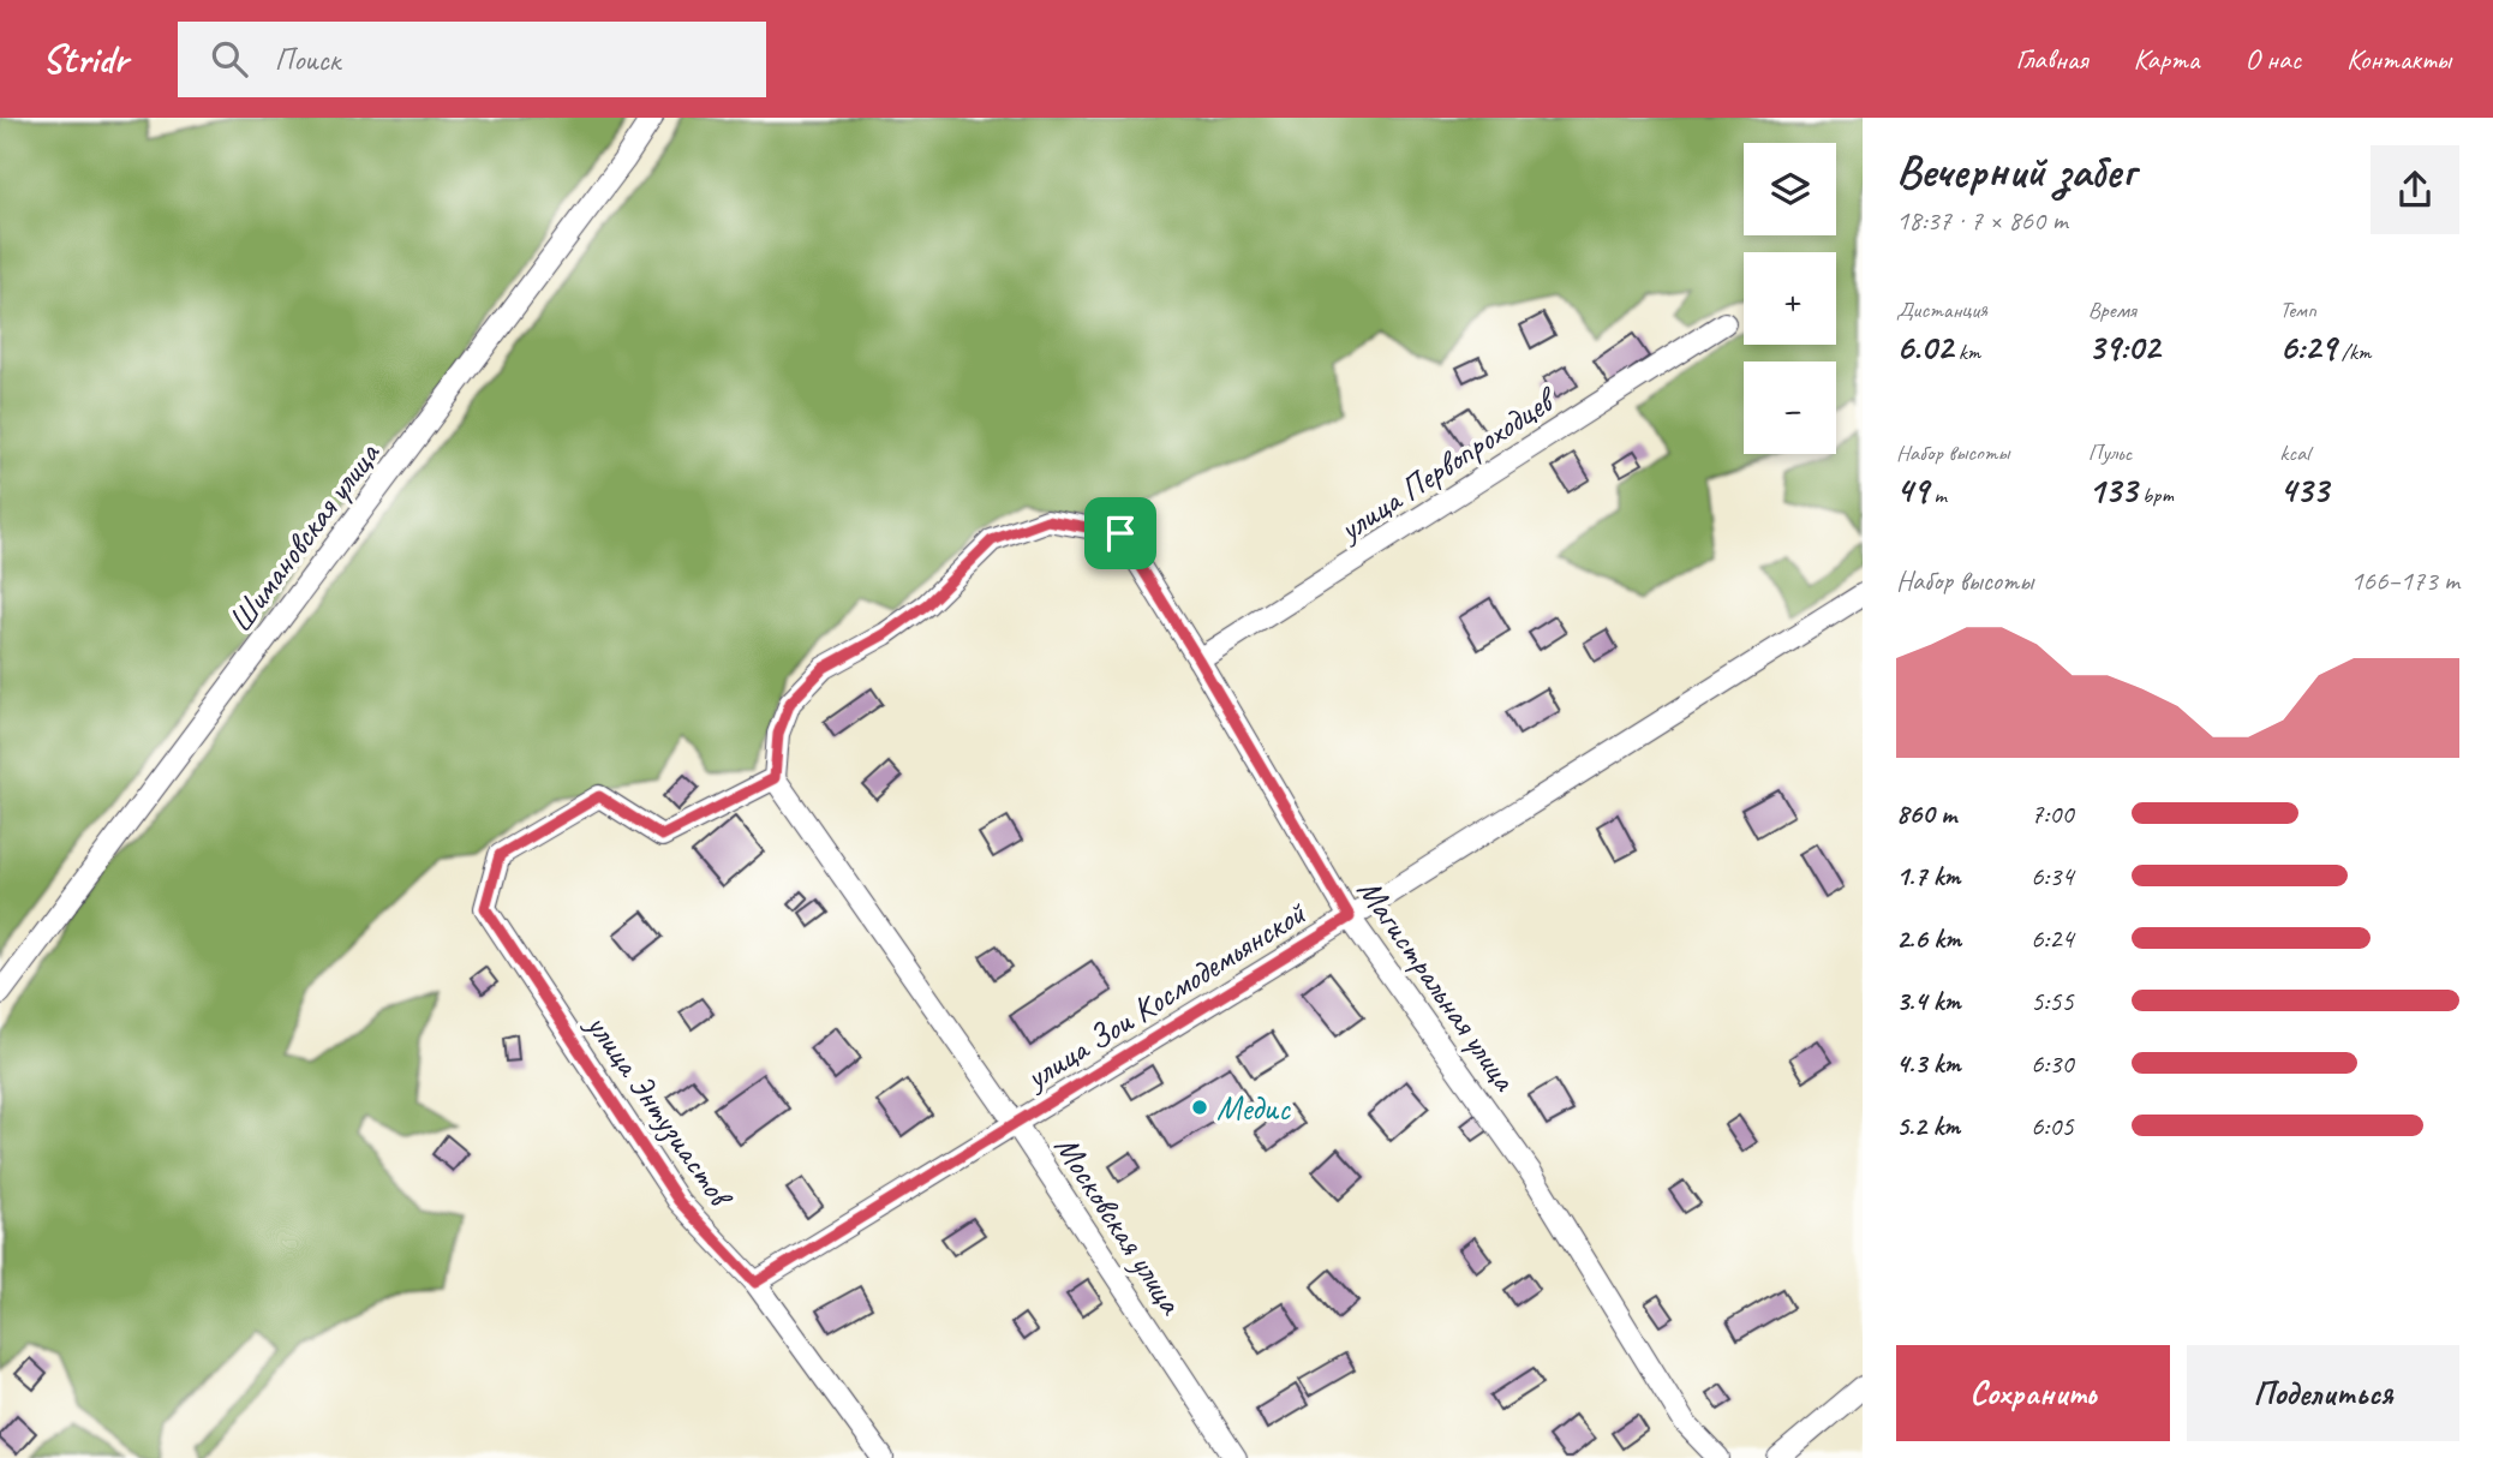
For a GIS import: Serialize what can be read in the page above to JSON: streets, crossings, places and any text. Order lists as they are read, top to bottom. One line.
{"streets":{"street":["улица Первопроходцев","Шимановская улица","Магистральная улица","улица Зои Космодемьянской","улица Энтузиастов","Московская улица"]},"crossings":[["улица Первопроходцев","Магистральная улица"],["Магистральная улица","улица Зои Космодемьянской"],["Магистральная улица","улица Энтузиастов"],["Магистральная улица","Московская улица"],["улица Зои Космодемьянской","улица Энтузиастов"],["улица Зои Космодемьянской","Московская улица"],["улица Энтузиастов","Московская улица"]],"places":["Медис"],"page":{"header":"Stridr","search":"Поиск","nav":["Главная","Карта","О нас","Контакты"],"heading":["Вечерний забег","18:37 · 7 × 860 m"],"map_buttons":["+","−"],"stats":[["Дистанция","6.02 km"],["Время","39:02"],["Темп","6:29 /km"],["Набор высоты","49 m"],["Пульс","133 bpm"],["kcal","433"]],"chart":["Набор высоты","166–173 m"],"list":[{"name":"860 m","note":"7:00"},{"name":"1.7 km","note":"6:34"},{"name":"2.6 km","note":"6:24"},{"name":"3.4 km","note":"5:55"},{"name":"4.3 km","note":"6:30"},{"name":"5.2 km","note":"6:05"}],"buttons":["Сохранить","Поделиться"]}}
